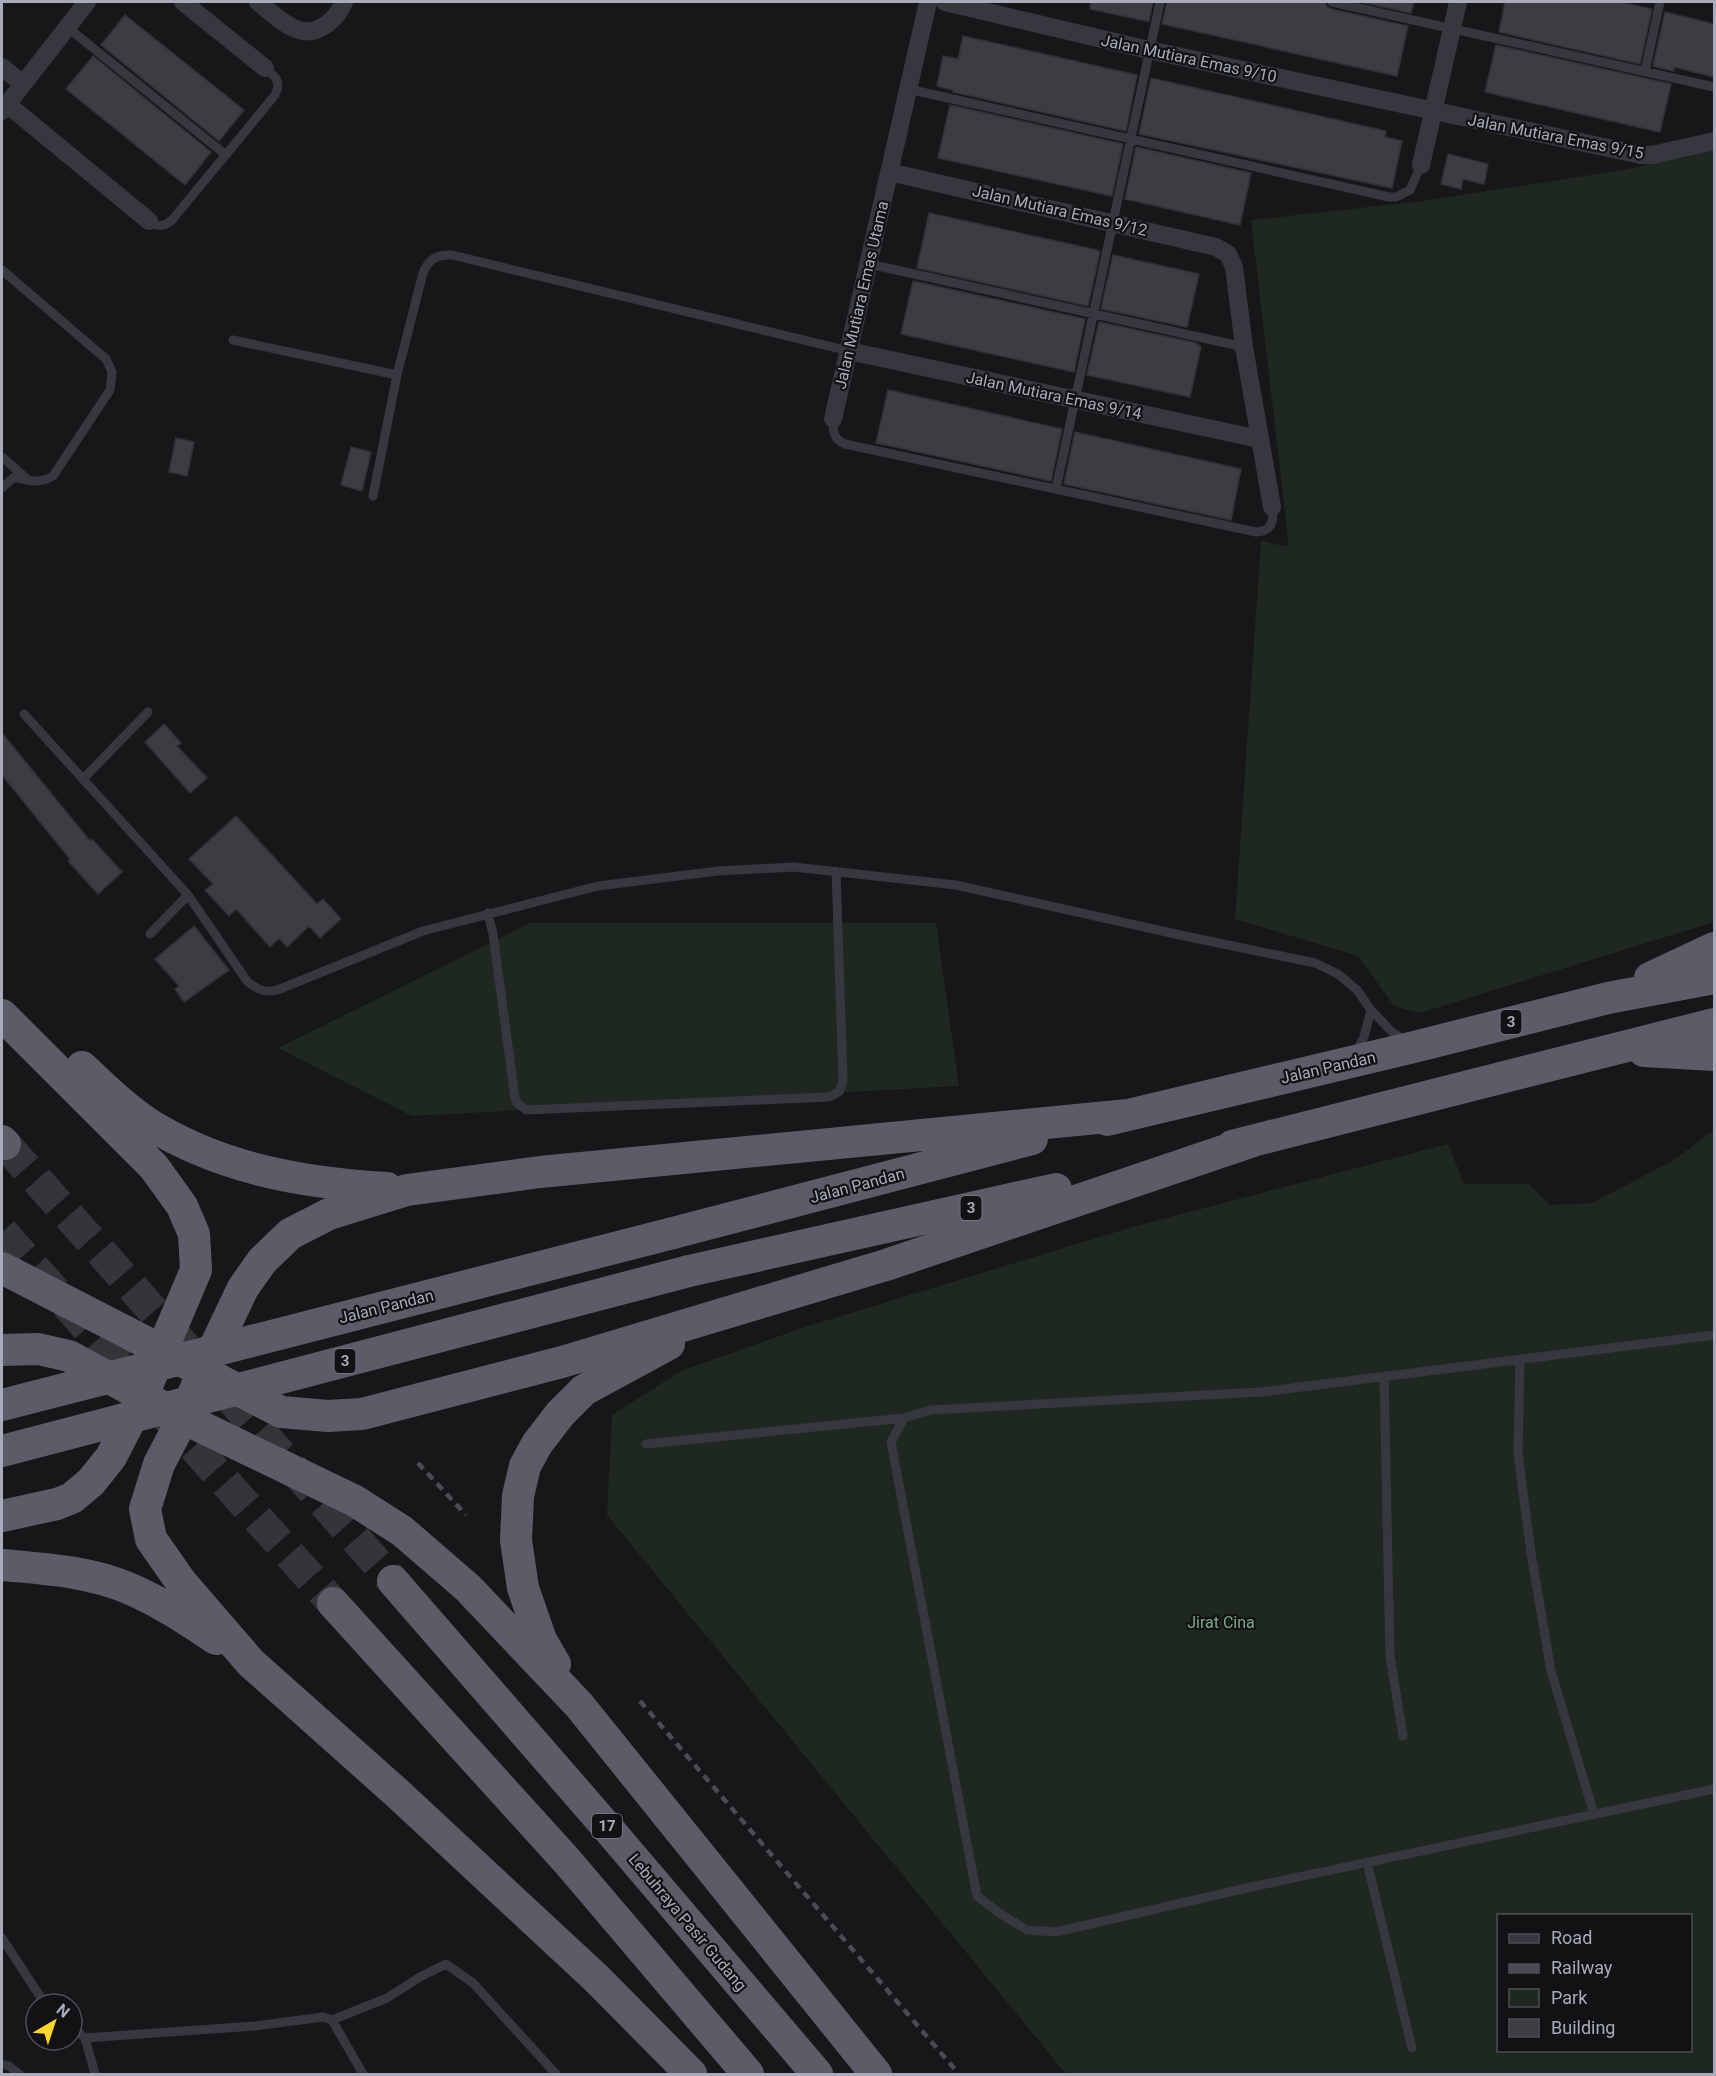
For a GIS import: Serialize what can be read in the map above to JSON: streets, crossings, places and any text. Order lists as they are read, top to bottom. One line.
{"streets":{"highway":["3","Jalan Pandan","17","Lebuhraya Pasir Gudang"],"street":["Jalan Mutiara Emas 9/10","Jalan Mutiara Emas 9/15","Jalan Mutiara Emas 9/12","Jalan Mutiara Emas Utama","Jalan Mutiara Emas 9/14"]},"crossings":[["Jalan Mutiara Emas 9/10","Jalan Mutiara Emas 9/15"],["Jalan Mutiara Emas 9/12","Jalan Mutiara Emas Utama"],["Jalan Mutiara Emas Utama","Jalan Mutiara Emas 9/14"]],"parks":["Jirat Cina"],"legend":["Road","Railway","Park","Building"],"north":"top right"}
